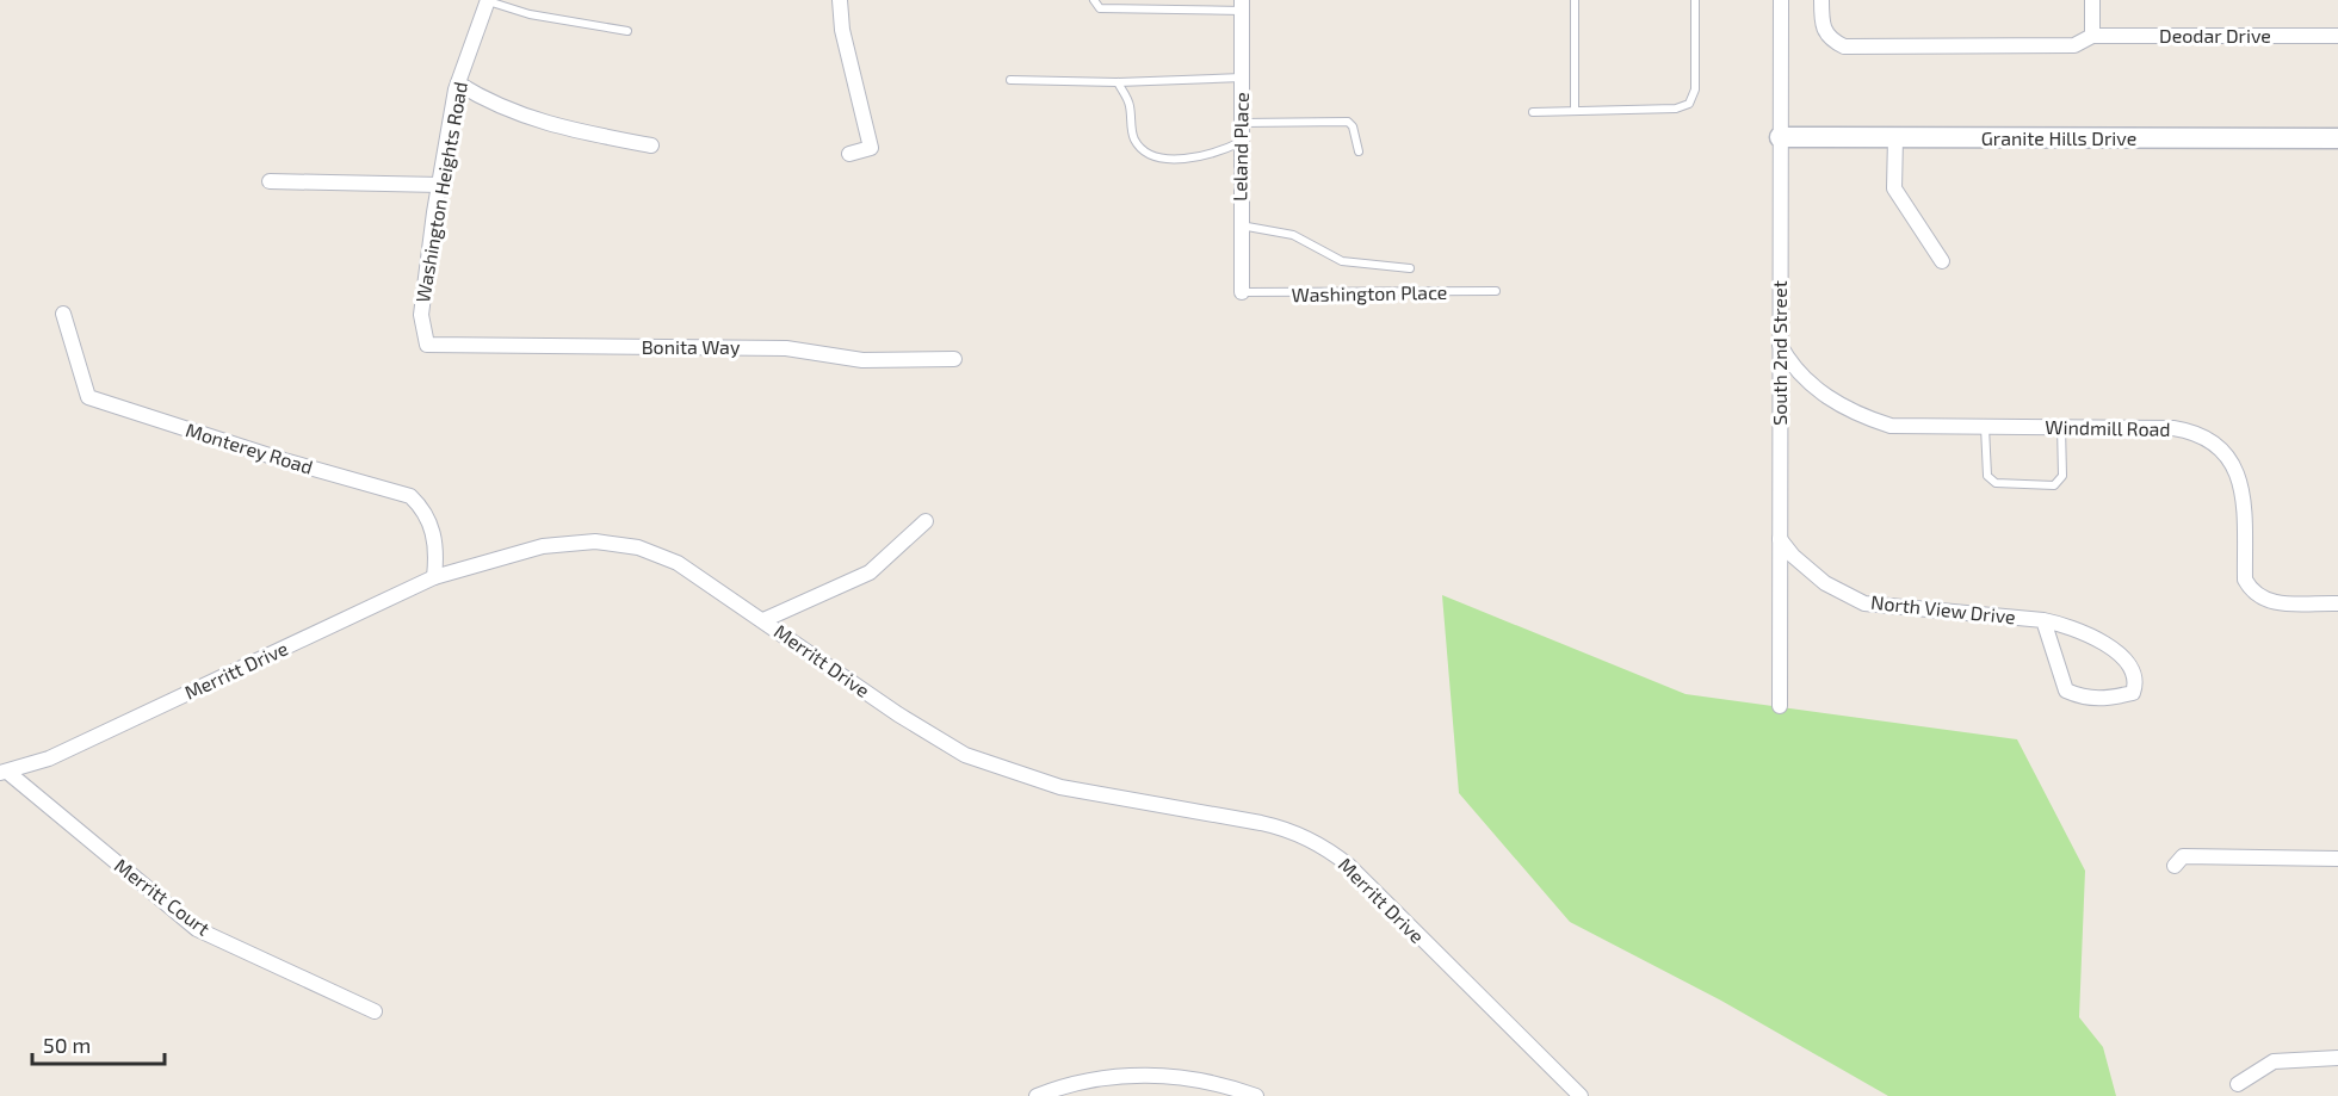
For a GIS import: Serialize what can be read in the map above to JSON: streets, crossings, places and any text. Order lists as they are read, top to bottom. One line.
{"streets":{"street":["Deodar Drive","Granite Hills Drive","Leland Place","Washington Heights Road","Bonita Way","South 2nd Street","Windmill Road","Monterey Road","North View Drive","Merritt Drive","Merritt Court"],"lane":["Washington Place"]},"crossings":[["Granite Hills Drive","South 2nd Street"],["Leland Place","Washington Place"],["Washington Heights Road","Bonita Way"],["South 2nd Street","Windmill Road"],["South 2nd Street","North View Drive"],["Monterey Road","Merritt Drive"],["Merritt Drive","Merritt Court"]],"scale_bar":"50 m"}
